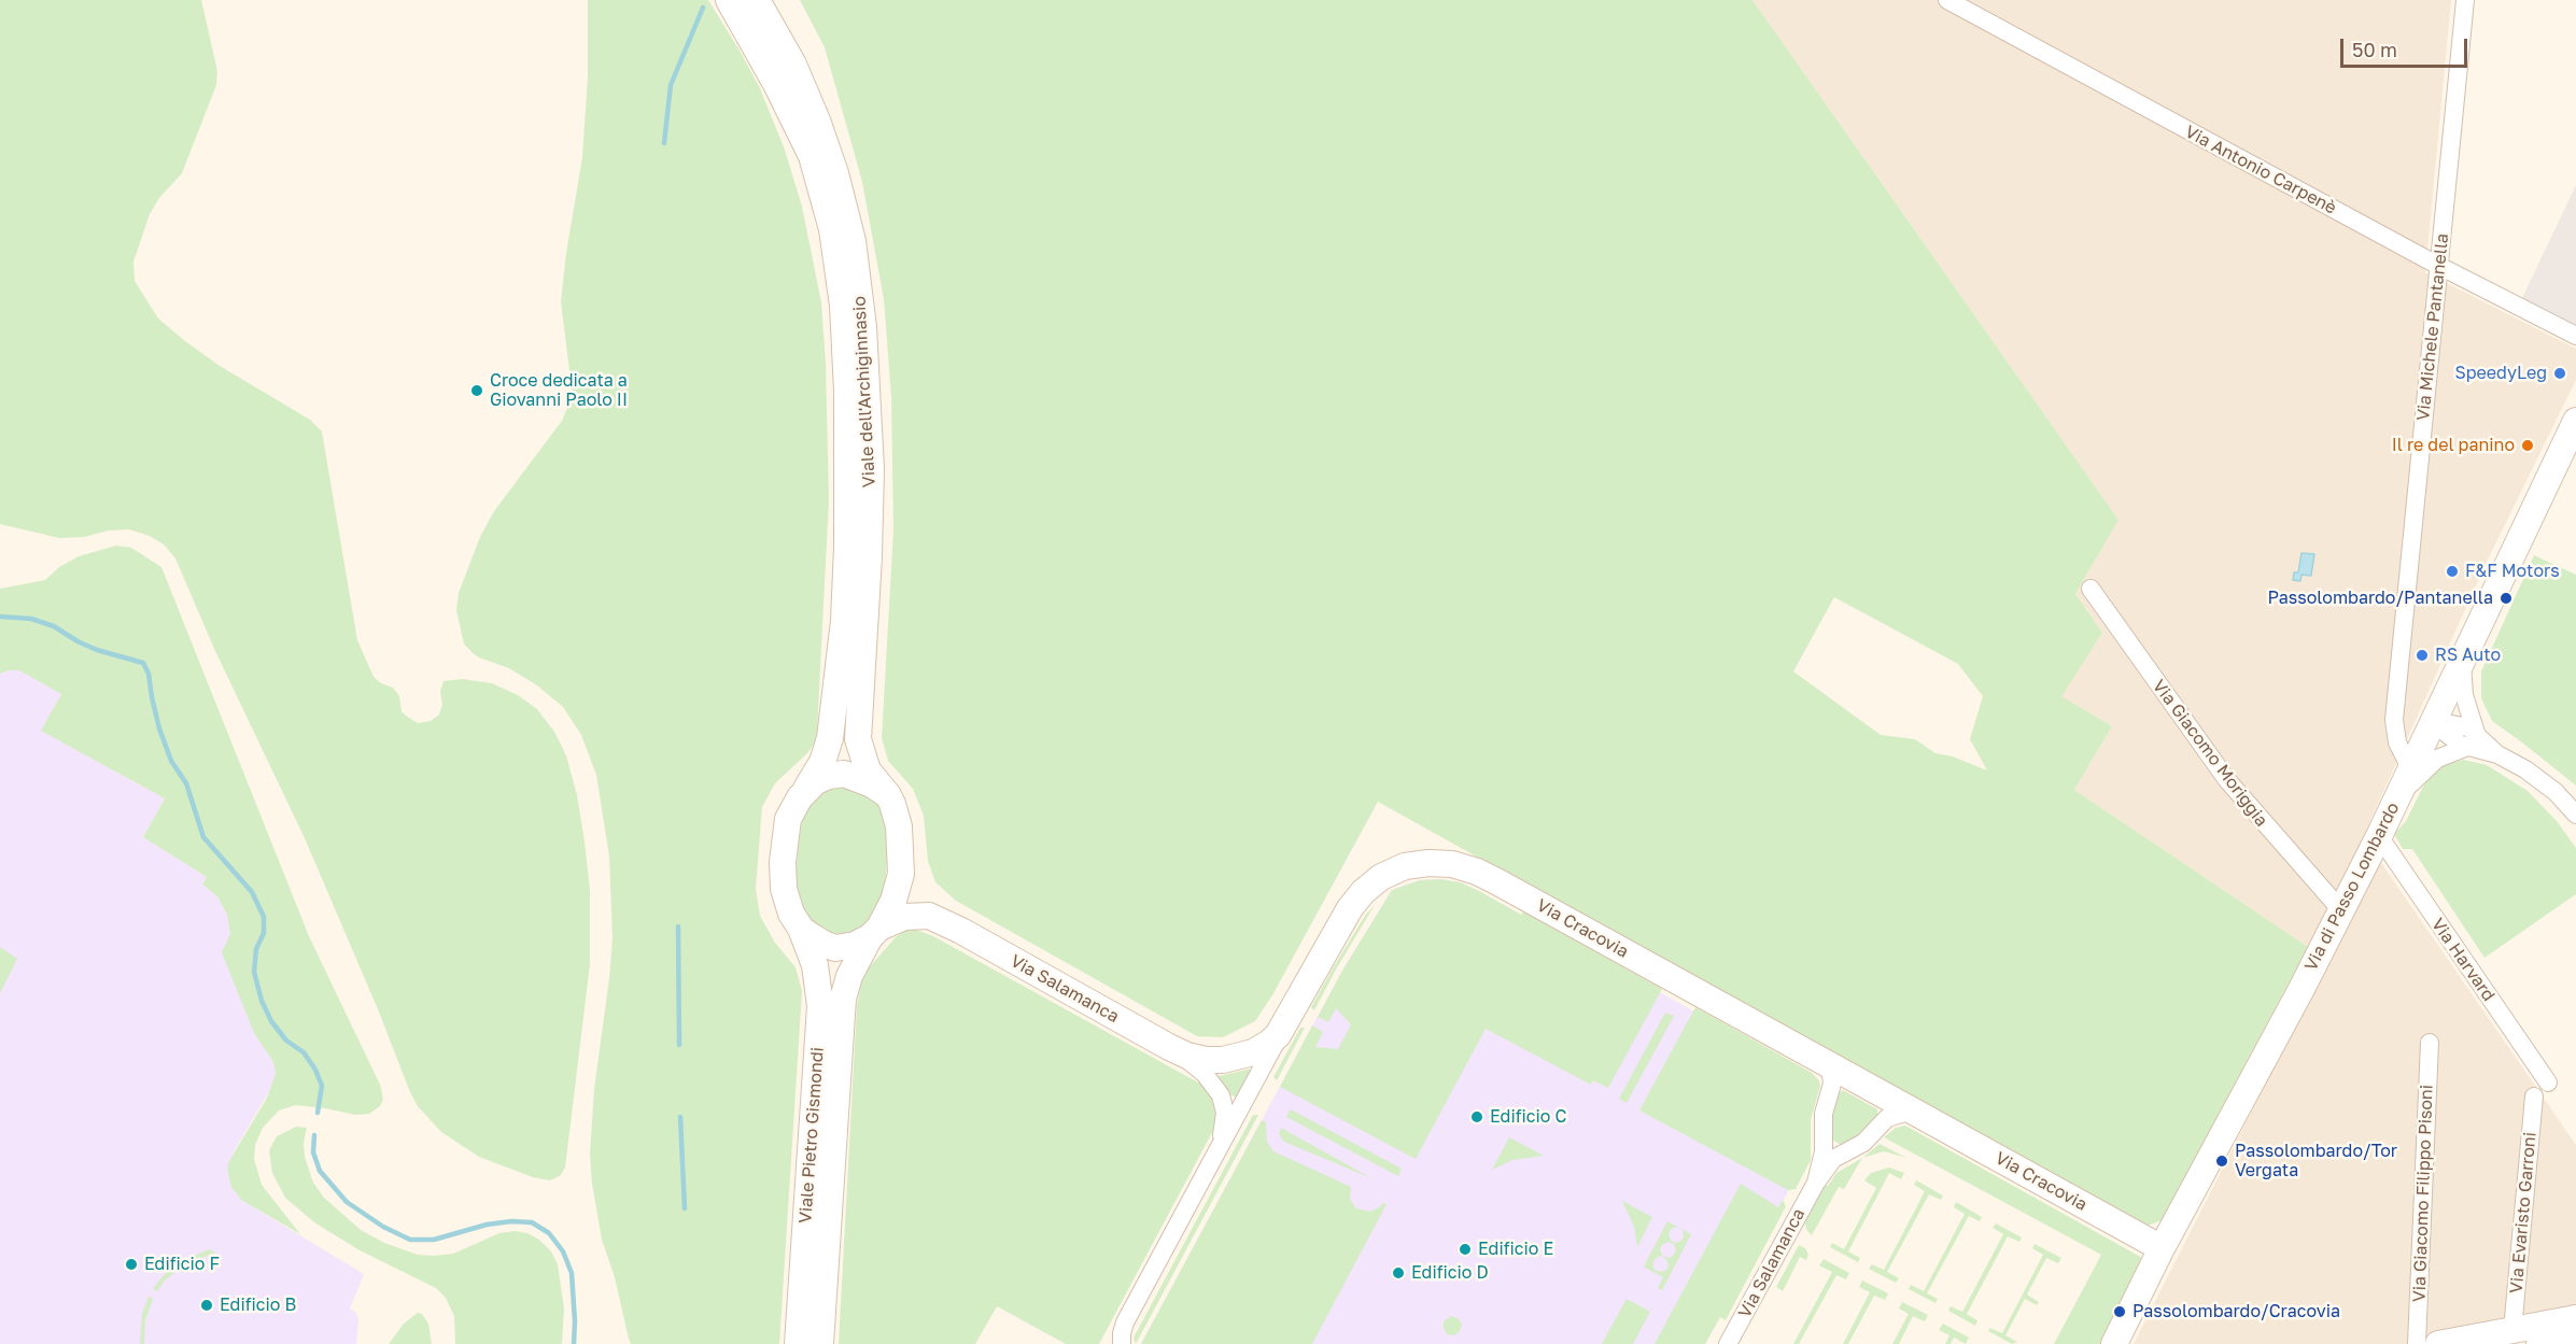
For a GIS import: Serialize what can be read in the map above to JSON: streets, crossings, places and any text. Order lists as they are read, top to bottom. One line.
{"streets":{"street":["Via Antonio Carpenè","Via Michele Pantanella","Viale dell'Archiginnasio","Via Giacomo Moriggia","Via di Passo Lombardo","Via Cracovia","Via Harvard","Via Salamanca","Viale Pietro Gismondi","Via Giacomo Filippo Pisoni","Via Evaristo Garroni"]},"crossings":[["Via Antonio Carpenè","Via Michele Pantanella"],["Via Michele Pantanella","Via di Passo Lombardo"],["Viale dell'Archiginnasio","Viale Pietro Gismondi"],["Via Giacomo Moriggia","Via di Passo Lombardo"],["Via di Passo Lombardo","Via Cracovia"],["Via di Passo Lombardo","Via Harvard"],["Via Cracovia","Via Salamanca"]],"places":["SpeedyLeg","Croce dedicata a Giovanni Paolo II","Il re del panino","F&F Motors","Passolombardo/Pantanella","RS Auto","Edificio C","Passolombardo/Tor Vergata","Edificio E","Edificio F","Edificio D","Edificio B","Passolombardo/Cracovia"],"scale_bar":"50 m"}
